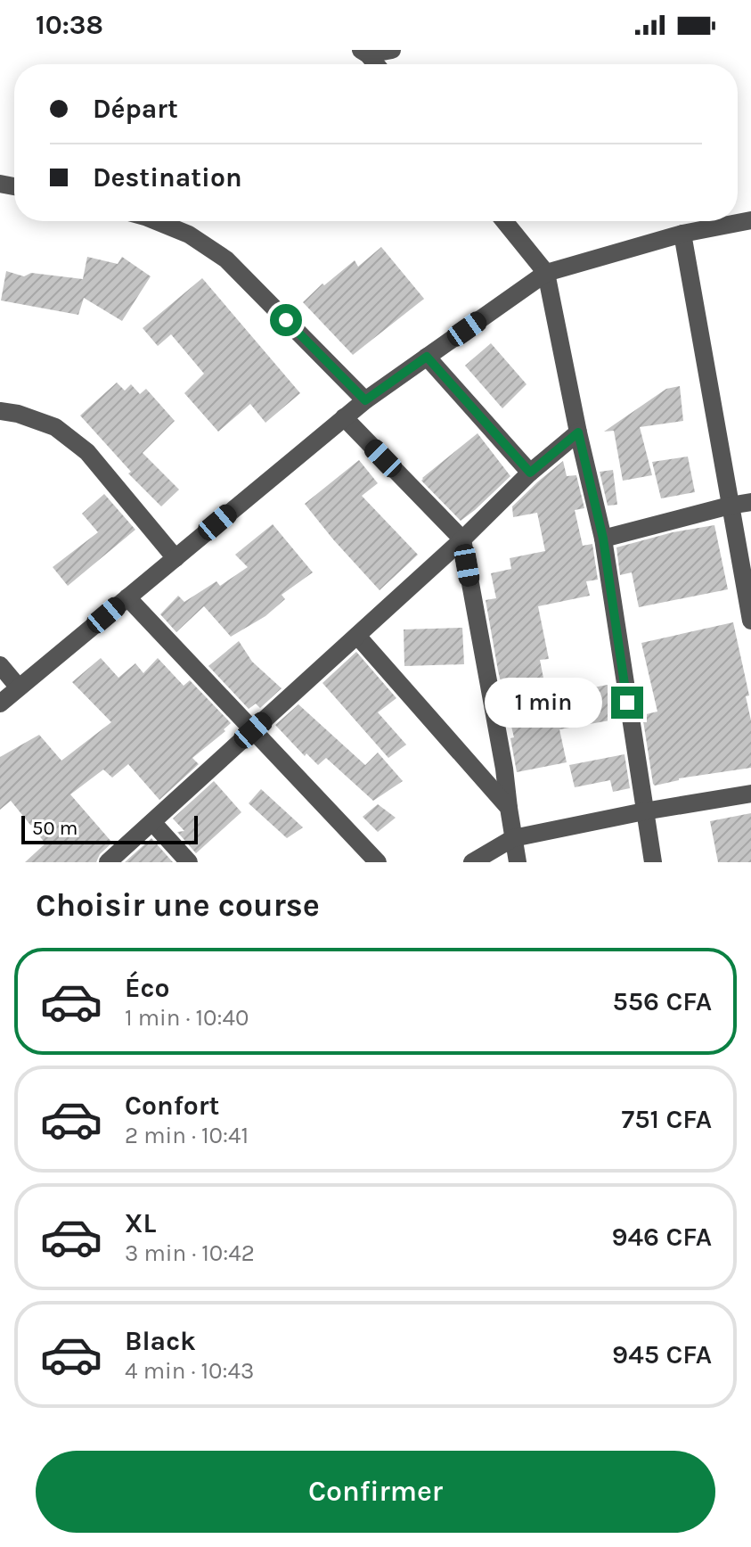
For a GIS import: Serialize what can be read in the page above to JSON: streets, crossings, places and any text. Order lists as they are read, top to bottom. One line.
{"scale_bar":"50 m","page":{"status":"10:38","banner":["Départ","Destination"],"bubble":"1 min","scale":"50 m","heading":"Choisir une course","list":[{"name":"Éco","note":"1 min · 10:40","value":"556 CFA"},{"name":"Confort","note":"2 min · 10:41","value":"751 CFA"},{"name":"XL","note":"3 min · 10:42","value":"946 CFA"},{"name":"Black","note":"4 min · 10:43","value":"945 CFA"}],"buttons":"Confirmer"}}
